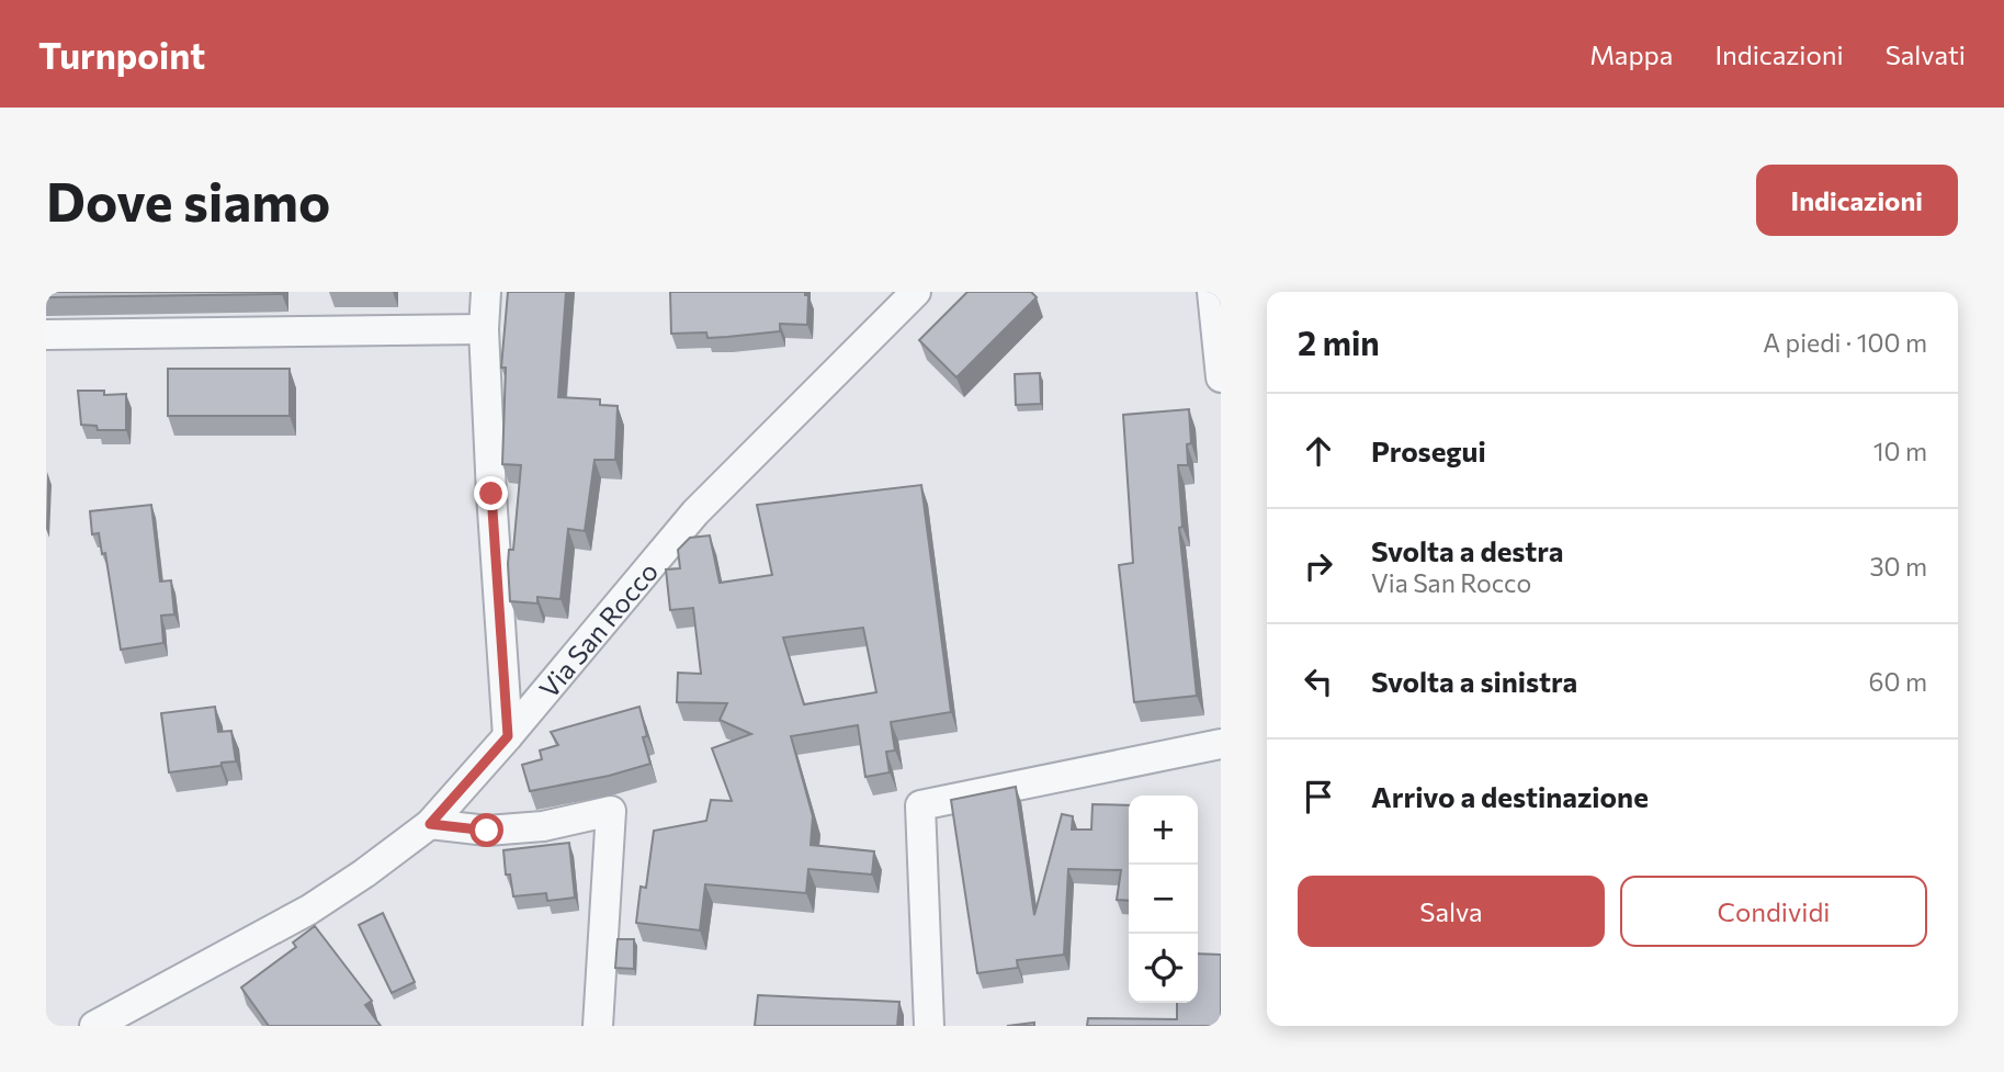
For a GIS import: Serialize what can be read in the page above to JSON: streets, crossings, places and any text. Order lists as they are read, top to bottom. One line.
{"streets":{"street":["Via San Rocco"]},"page":{"header":"Turnpoint","nav":["Mappa","Indicazioni","Salvati"],"buttons":["Indicazioni",["Salva","Condividi"]],"title":"Dove siamo","heading":["2 min","A piedi · 100 m"],"list":[["Prosegui","10 m"],["Svolta a destra","Via San Rocco","30 m"],["Svolta a sinistra","60 m"],"Arrivo a destinazione"],"map_buttons":["+","−"]}}
